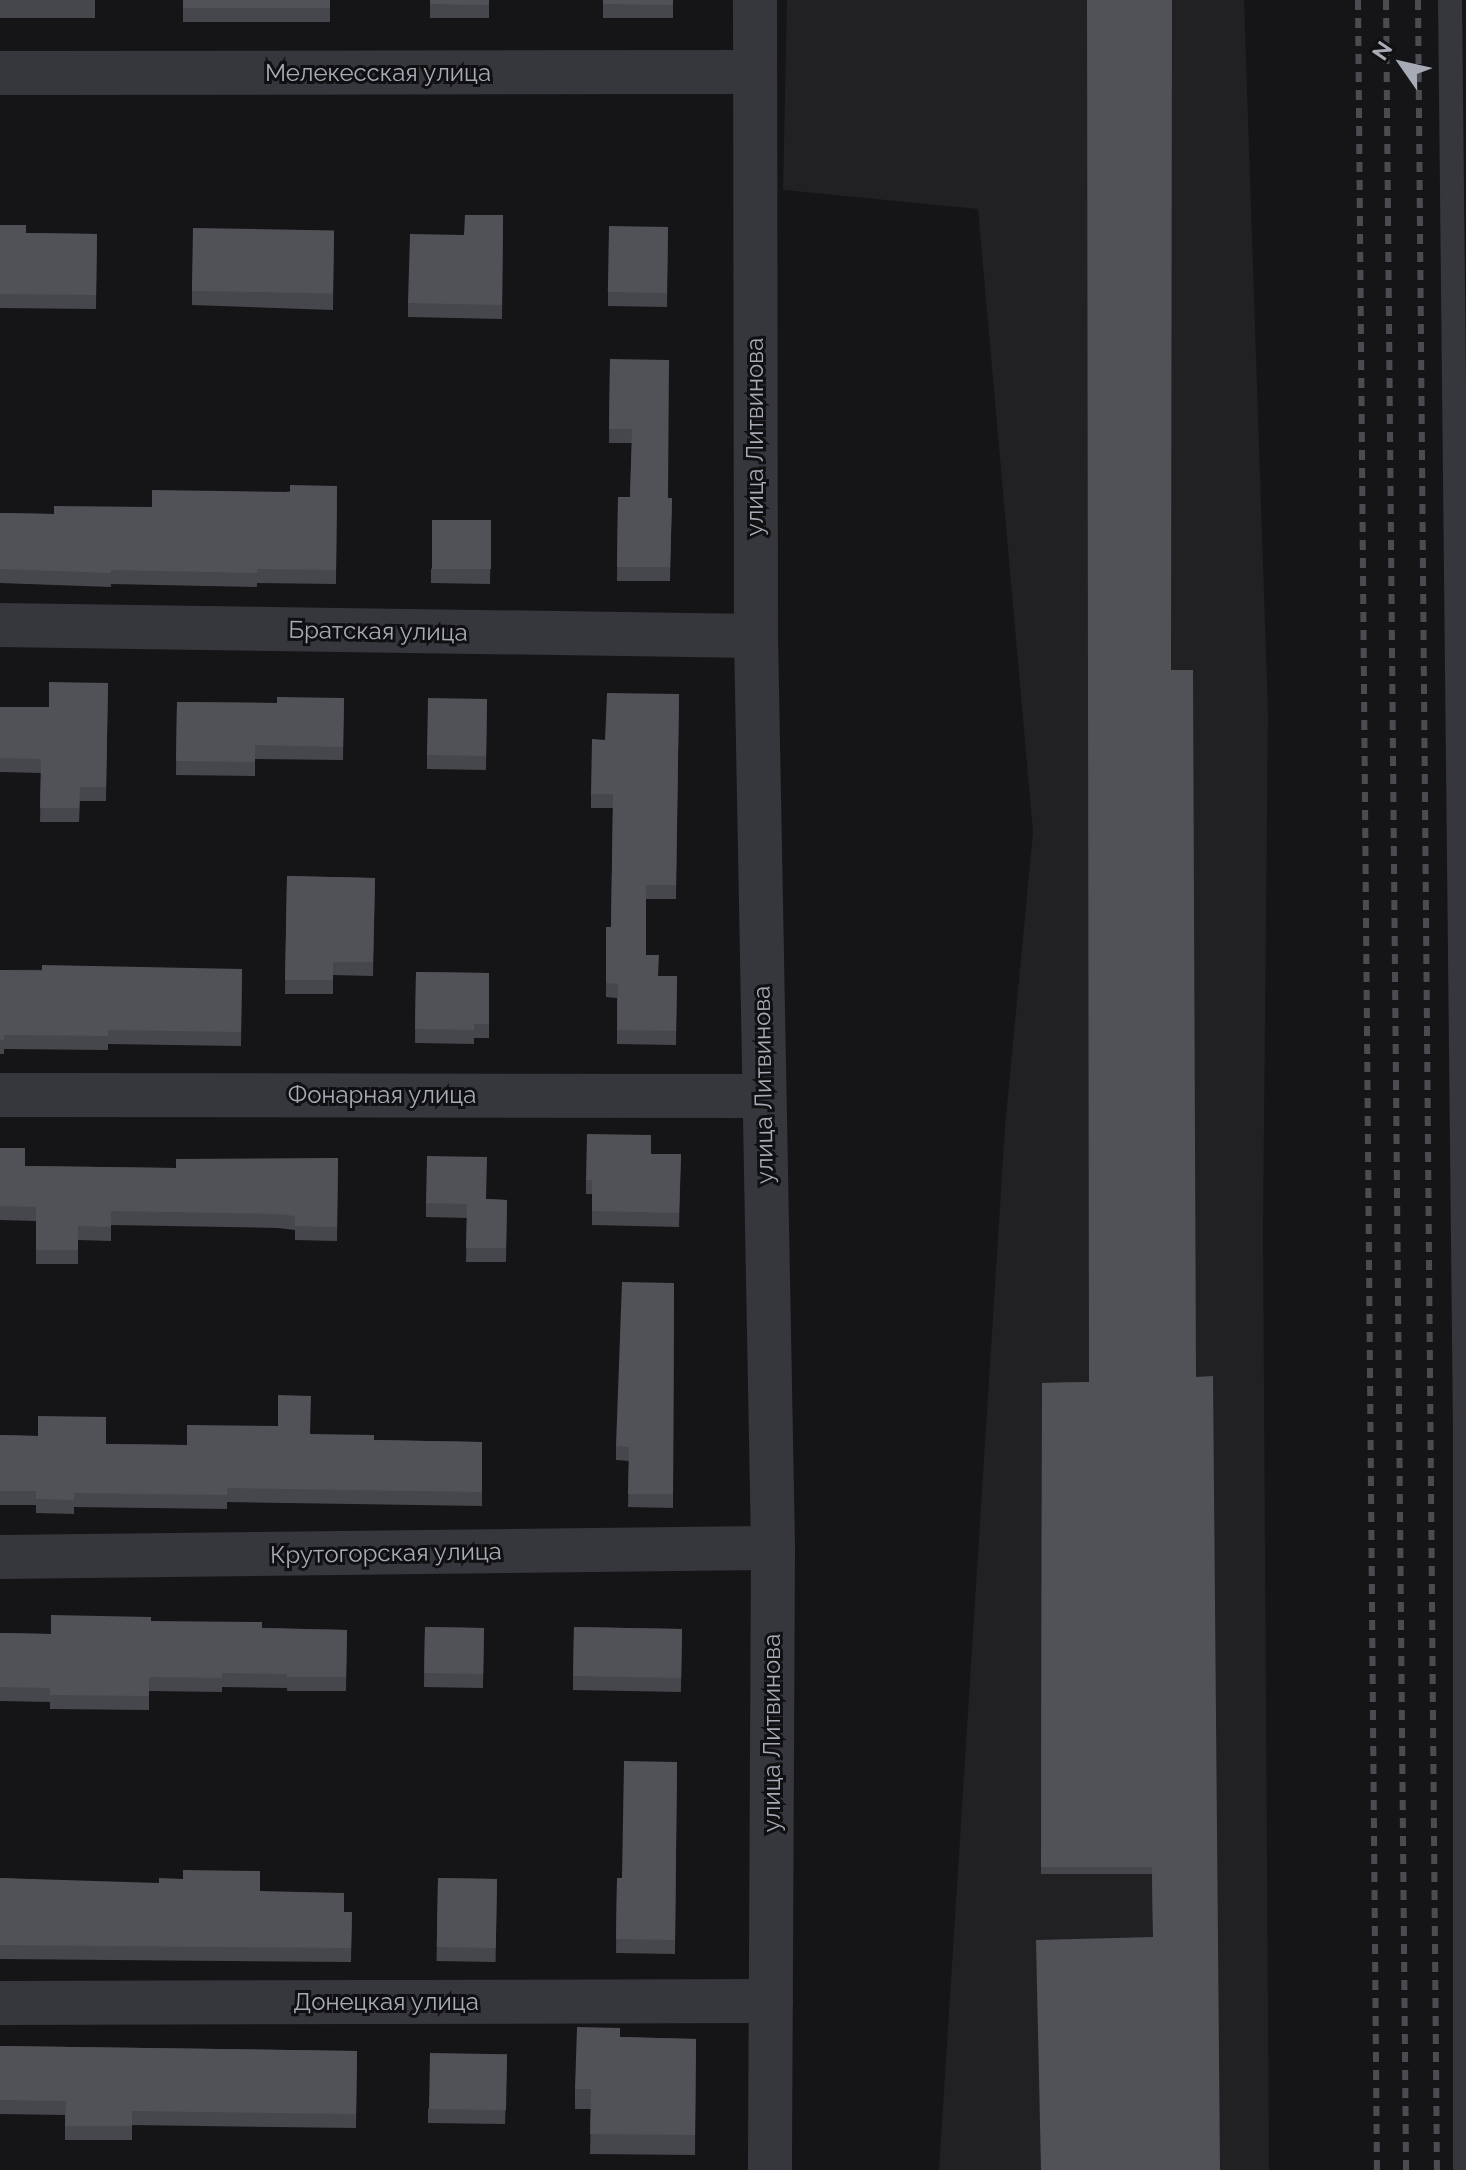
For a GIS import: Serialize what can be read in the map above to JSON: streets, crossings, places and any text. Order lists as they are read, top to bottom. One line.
{"streets":{"street":["Мелекесская улица","улица Литвинова","Братская улица","Фонарная улица","Крутогорская улица","Донецкая улица"]},"crossings":[["Мелекесская улица","улица Литвинова"],["улица Литвинова","Братская улица"],["улица Литвинова","Фонарная улица"],["улица Литвинова","Крутогорская улица"],["улица Литвинова","Донецкая улица"]],"north":"top left"}
